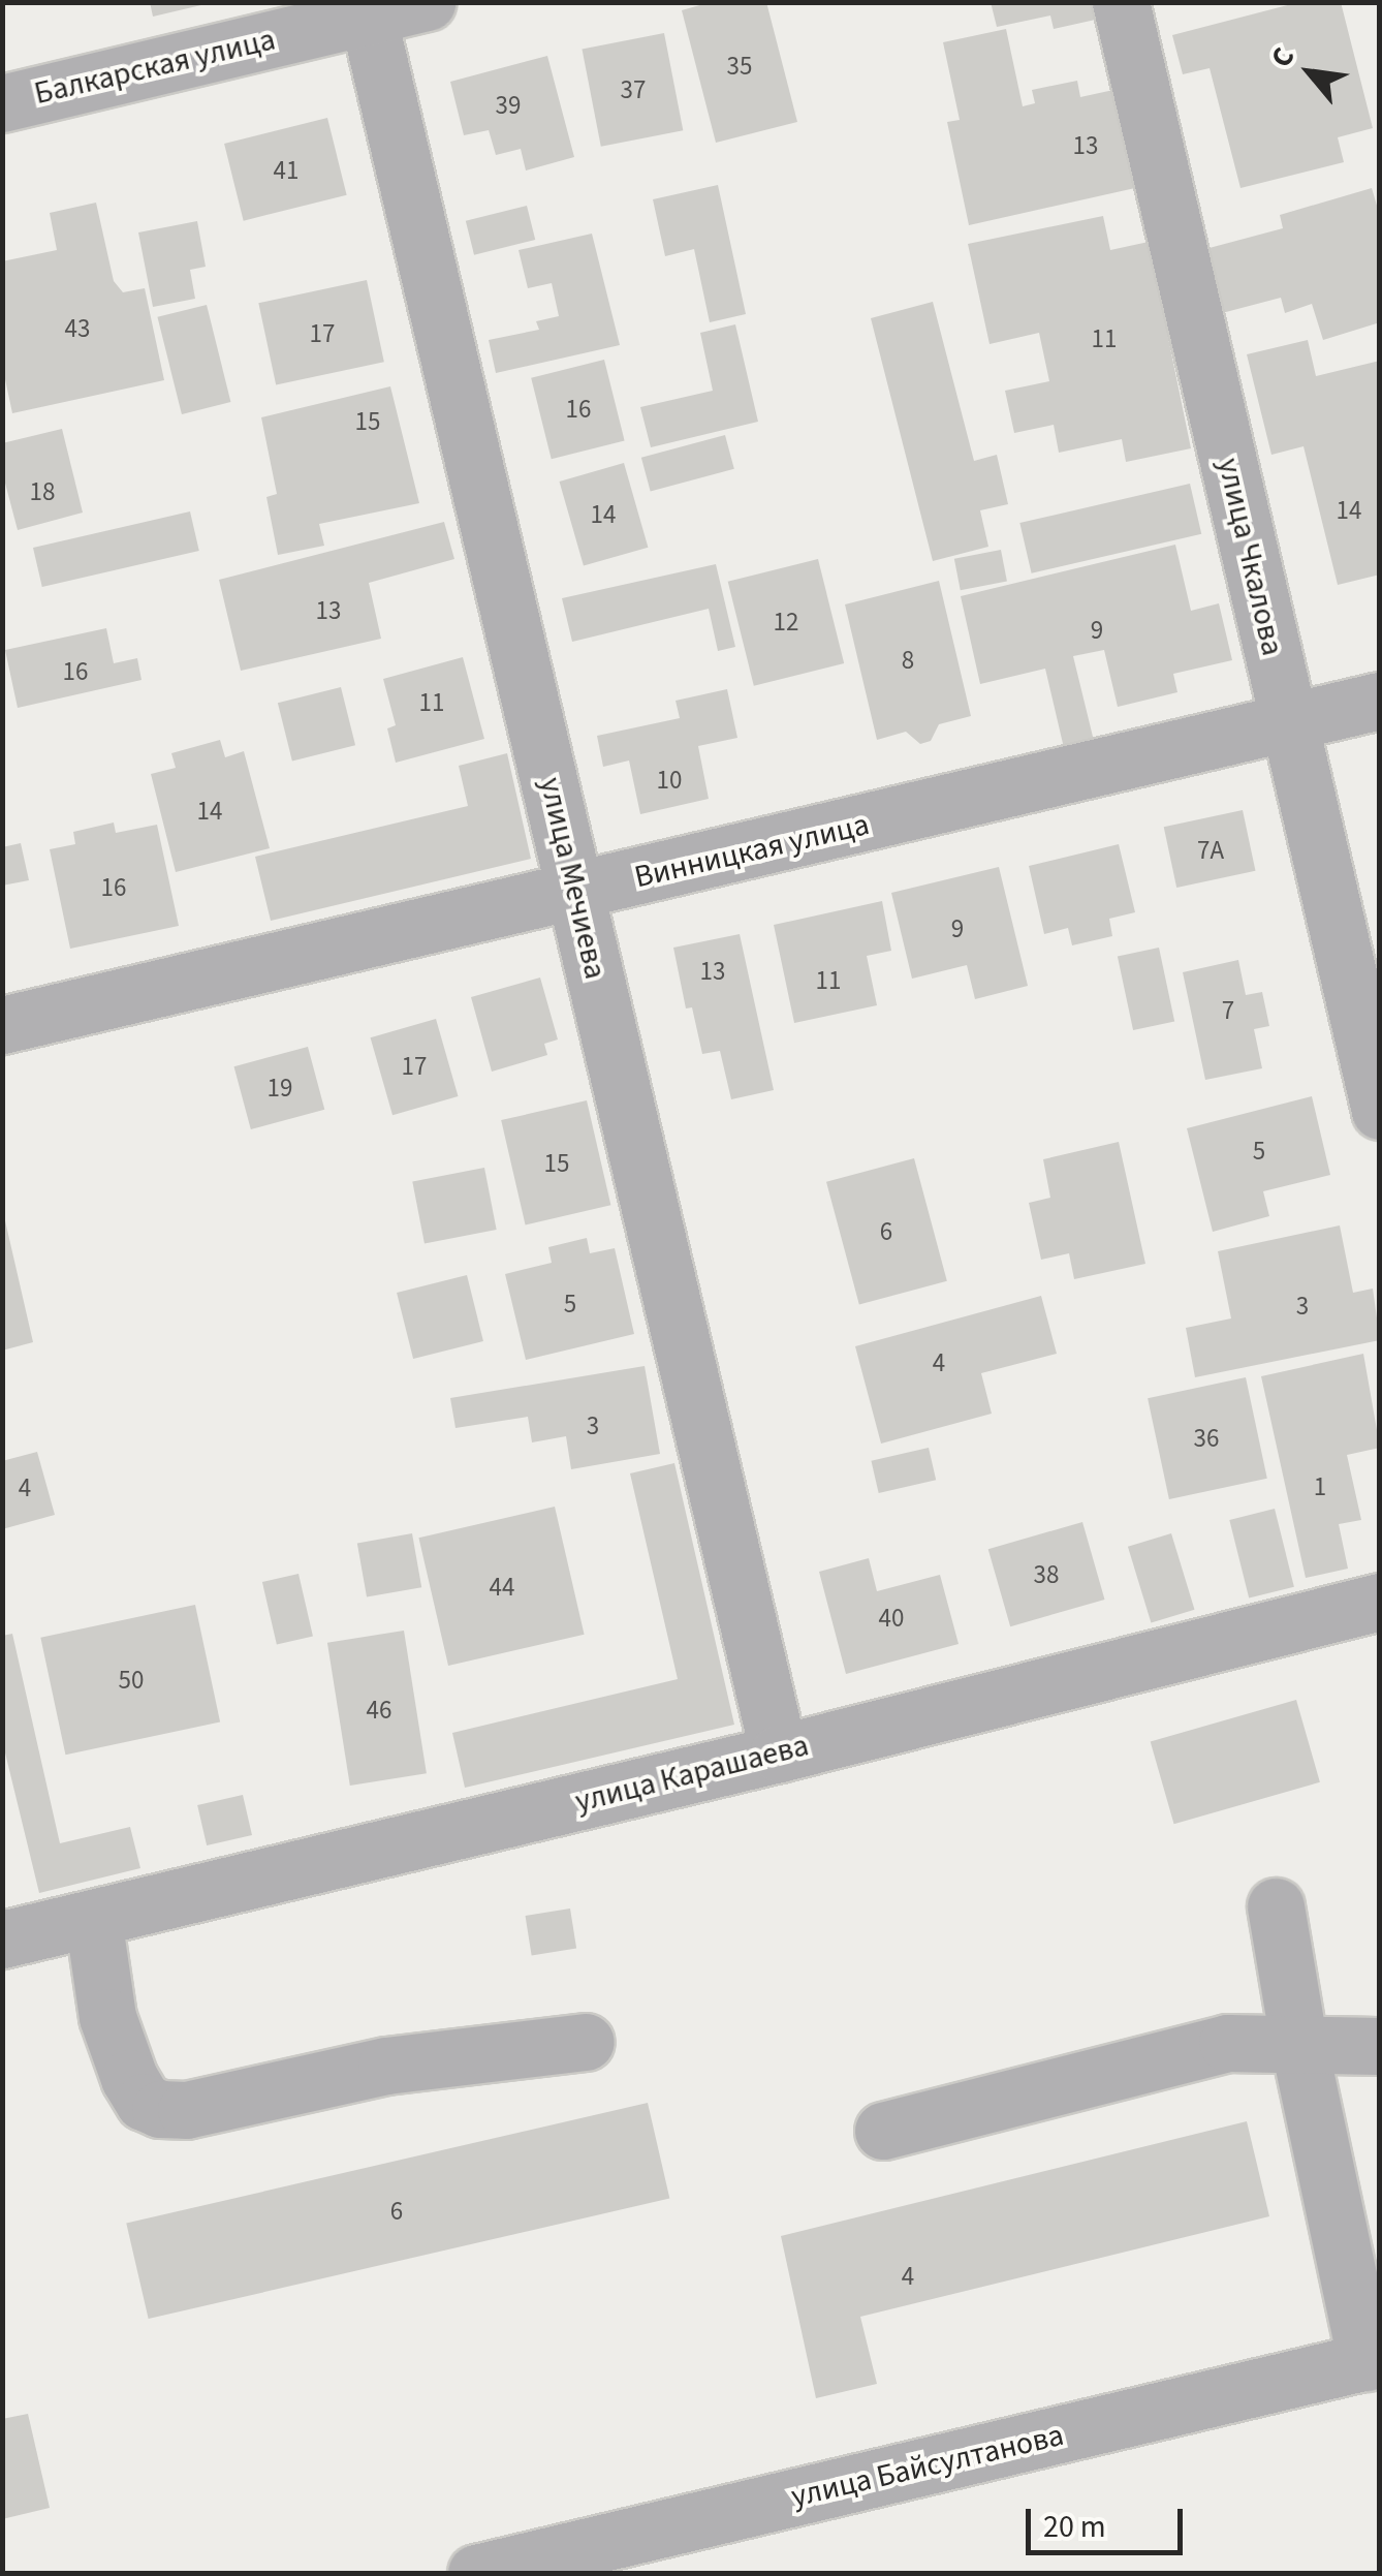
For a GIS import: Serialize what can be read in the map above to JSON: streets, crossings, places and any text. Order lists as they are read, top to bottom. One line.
{"streets":{"street":["Балкарская улица","улица Чкалова","Винницкая улица","улица Мечиева","улица Карашаева","улица Байсултанова"]},"crossings":[["Балкарская улица","улица Мечиева"],["улица Чкалова","Винницкая улица"],["Винницкая улица","улица Мечиева"],["улица Мечиева","улица Карашаева"]],"house_numbers":["35","37","39","13","41","43","17","11","16","15","18","14","14","13","12","9","8","16","11","10","14","7А","16","9","13","11","7","17","19","5","15","6","5","3","4","3","36","1","4","38","44","40","50","46","6","4"],"scale_bar":"20 m","north":"top left"}
